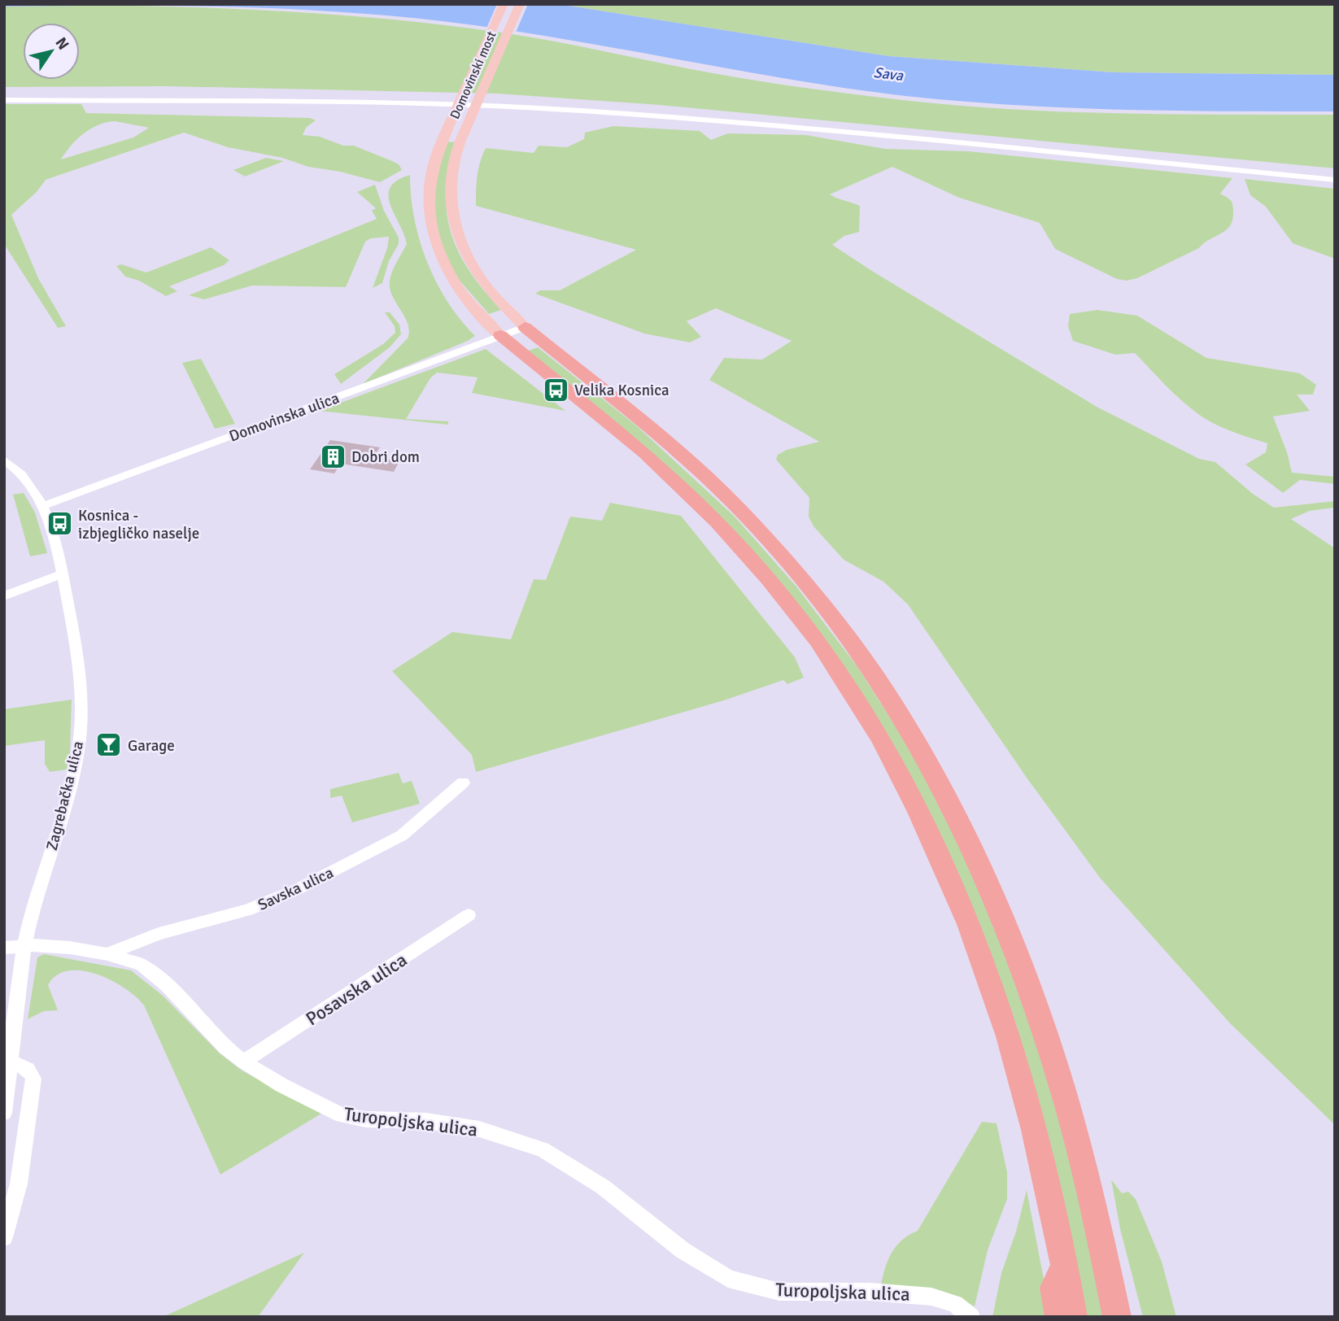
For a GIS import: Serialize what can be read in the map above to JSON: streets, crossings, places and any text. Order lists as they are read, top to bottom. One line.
{"streets":{"main road":["Domovinski most"],"street":["Domovinska ulica","Zagrebačka ulica","Savska ulica","Posavska ulica","Turopoljska ulica"]},"crossings":[["Domovinski most","Domovinska ulica"],["Domovinska ulica","Zagrebačka ulica"],["Zagrebačka ulica","Turopoljska ulica"],["Savska ulica","Turopoljska ulica"],["Posavska ulica","Turopoljska ulica"]],"water":["Sava"],"places":{"bus stop":["Velika Kosnica","Kosnica - izbjegličko naselje"],"building":["Dobri dom"],"bar":["Garage"]},"north":"top right"}
